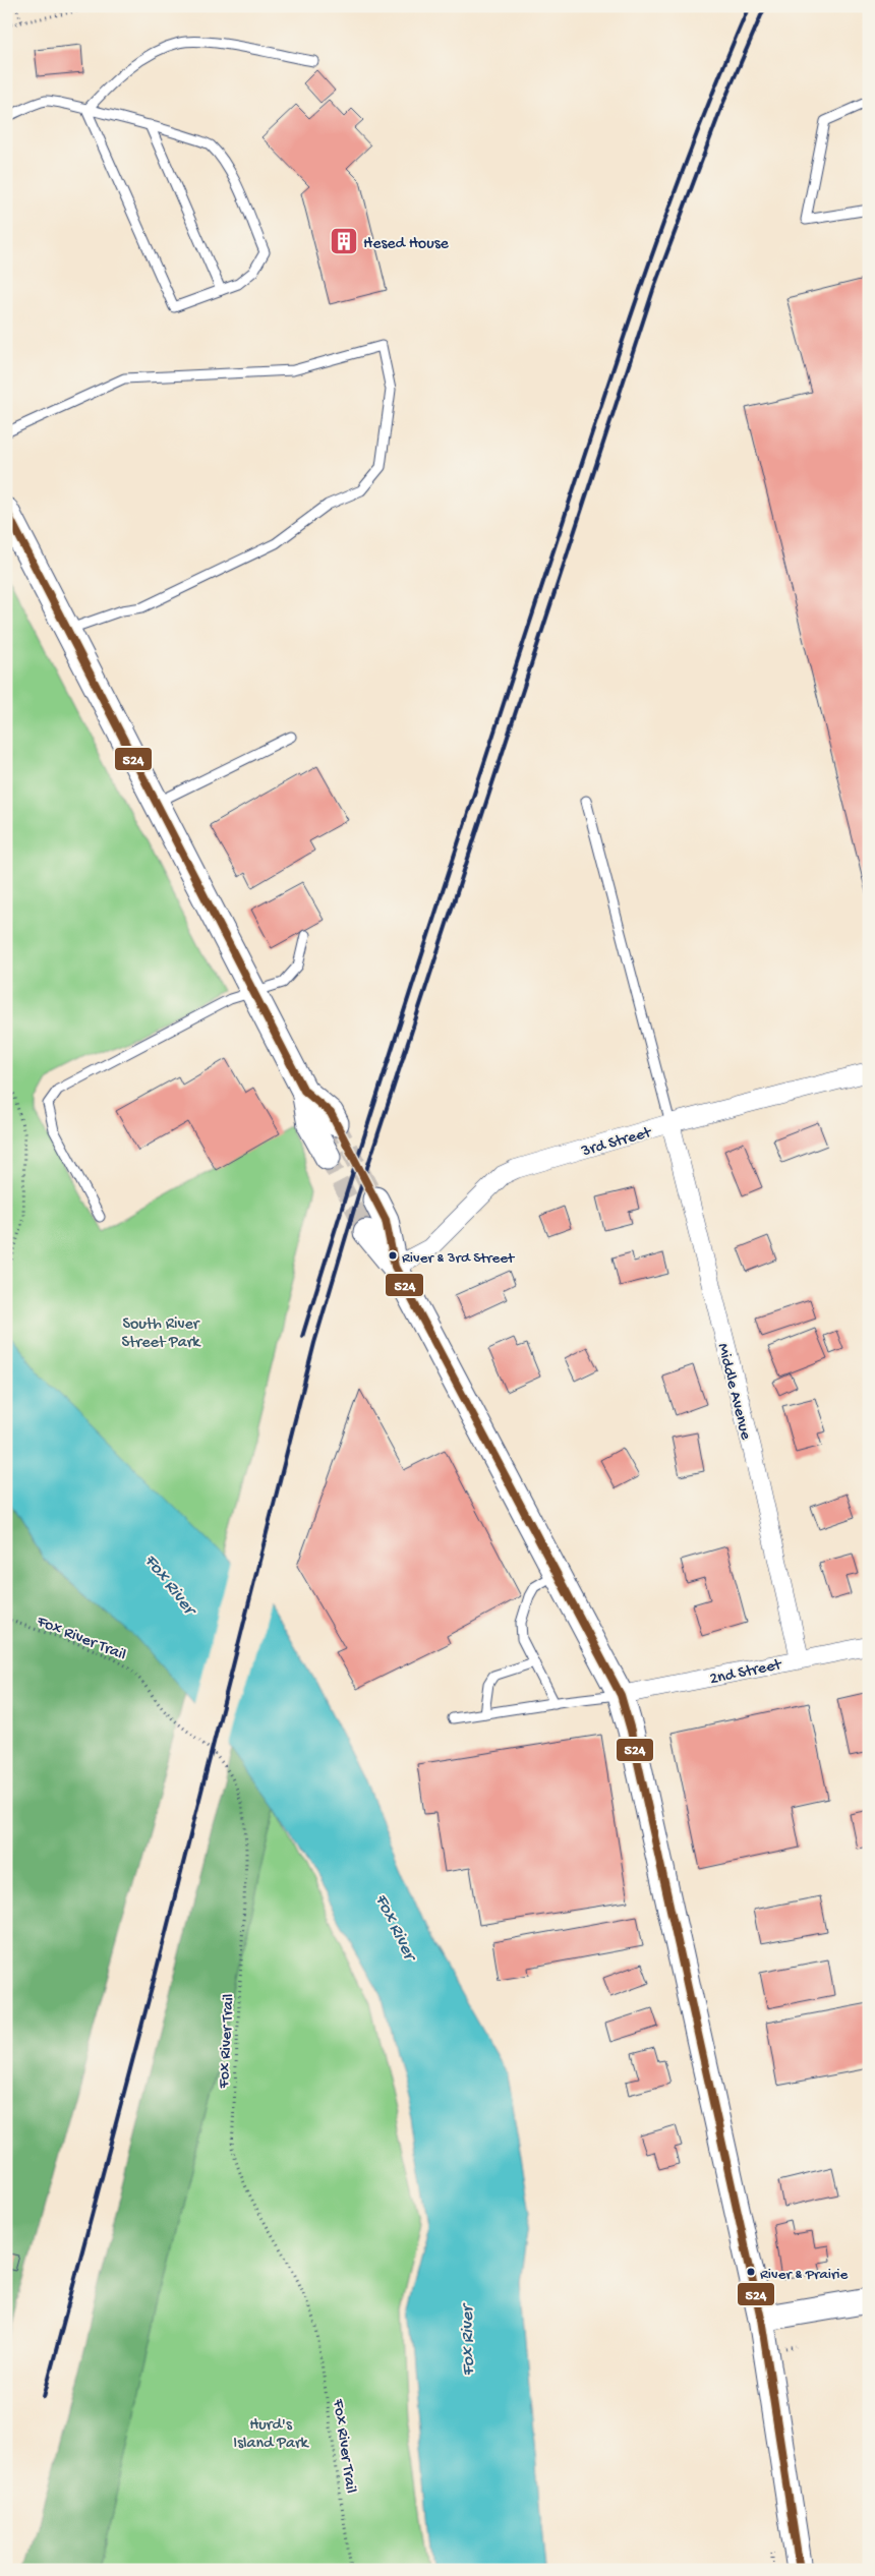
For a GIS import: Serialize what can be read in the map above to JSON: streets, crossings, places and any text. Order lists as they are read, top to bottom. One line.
{"streets":{"street":["3rd Street","Middle Avenue","2nd Street"],"path":["Fox River Trail"]},"crossings":[["3rd Street","Middle Avenue"],["Middle Avenue","2nd Street"]],"water":["Fox River"],"parks":["South River Street Park","Hurd's Island Park"],"places":{"building":["Hesed House"],"other":["River & 3rd Street","River & Prairie"]},"lines":["transit line 524"]}
